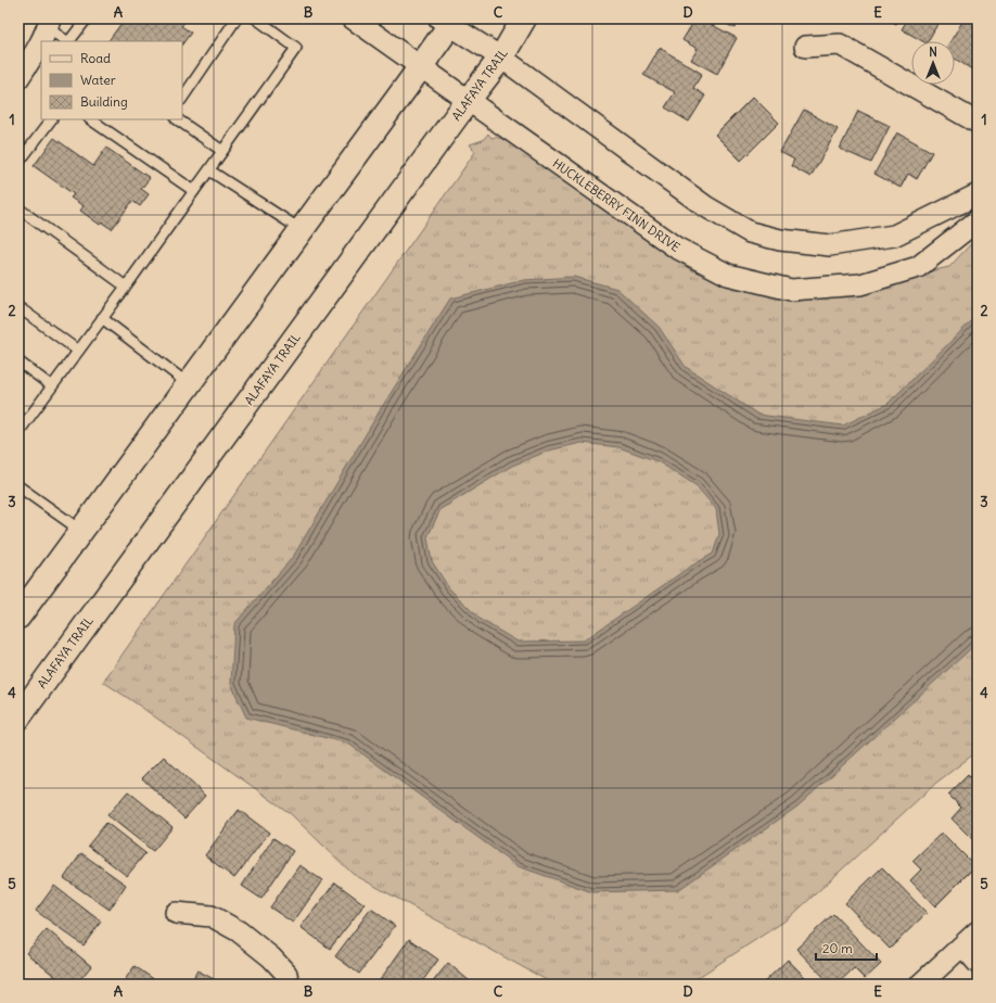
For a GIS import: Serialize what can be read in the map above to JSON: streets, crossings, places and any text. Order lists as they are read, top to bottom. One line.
{"streets":{"main road":["ALAFAYA TRAIL"],"street":["HUCKLEBERRY FINN DRIVE"]},"crossings":[["ALAFAYA TRAIL","HUCKLEBERRY FINN DRIVE"]],"legend":["Road","Water","Building"],"scale_bar":"20 m","north":"top","grid":{"columns":["A","B","C","D","E"],"rows":["1","2","3","4","5"]}}
